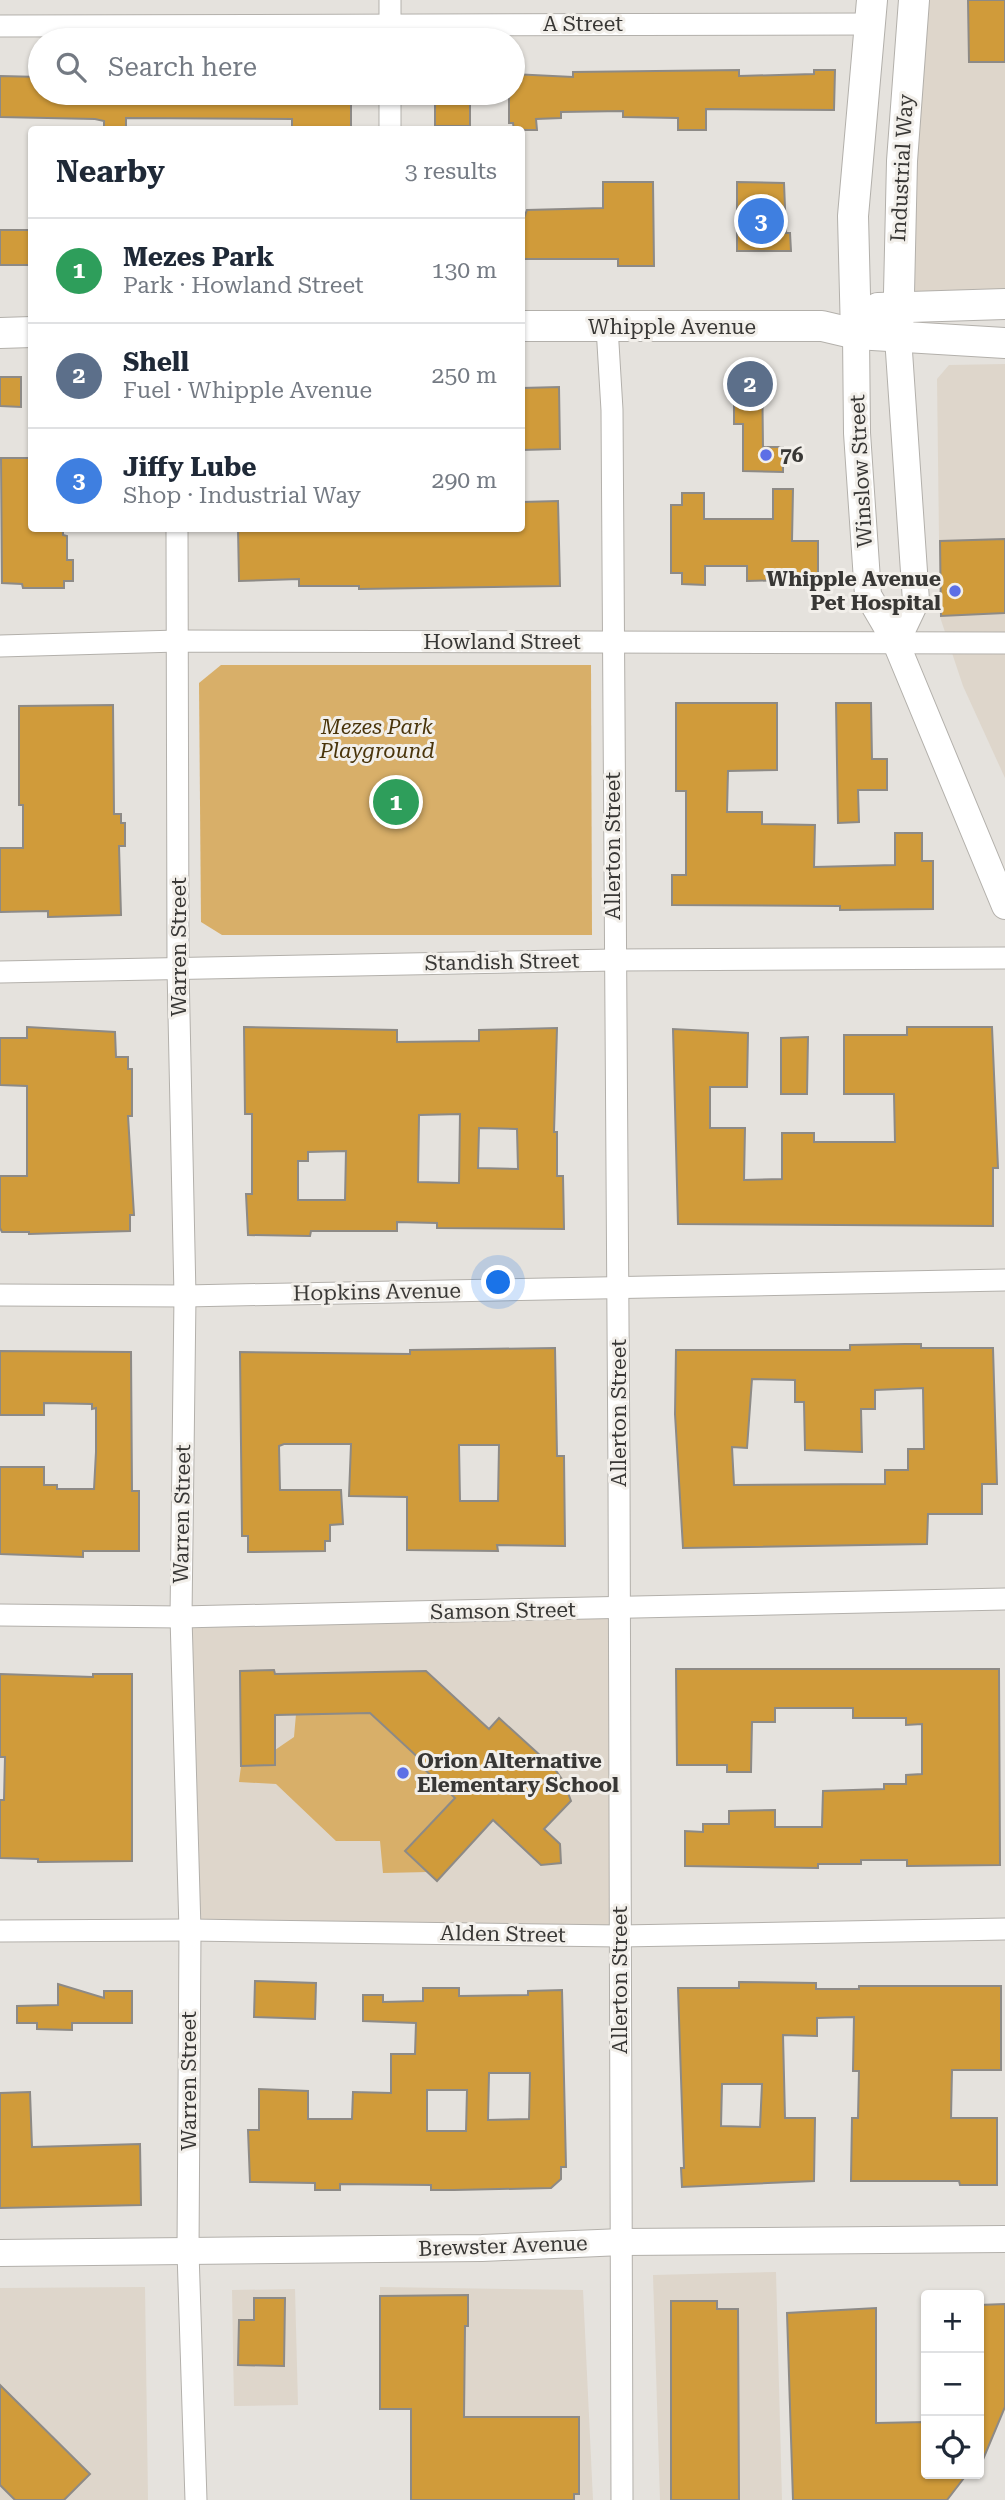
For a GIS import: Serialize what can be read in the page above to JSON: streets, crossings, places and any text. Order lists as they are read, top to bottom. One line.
{"streets":{"main road":["Industrial Way","Whipple Avenue"],"street":["A Street","Winslow Street","Howland Street","Allerton Street","Warren Street","Standish Street","Hopkins Avenue","Samson Street","Alden Street","Brewster Avenue"]},"crossings":[["A Street","Industrial Way"],["Industrial Way","Whipple Avenue"],["Industrial Way","Winslow Street"],["Whipple Avenue","Winslow Street"],["Whipple Avenue","Allerton Street"],["Winslow Street","Howland Street"],["Howland Street","Allerton Street"],["Howland Street","Warren Street"],["Allerton Street","Standish Street"],["Allerton Street","Hopkins Avenue"],["Allerton Street","Samson Street"],["Allerton Street","Alden Street"],["Allerton Street","Brewster Avenue"],["Warren Street","Standish Street"],["Warren Street","Hopkins Avenue"],["Warren Street","Samson Street"],["Warren Street","Alden Street"],["Warren Street","Brewster Avenue"]],"parks":["Mezes Park Playground"],"places":["76","Whipple Avenue Pet Hospital","Orion Alternative Elementary School"],"page":{"search":"Search here","heading":["Nearby","3 results"],"pins":["3","2","1"],"list":[{"mark":"1","name":"Mezes Park","note":"Park · Howland Street","value":"130 m"},{"mark":"2","name":"Shell","note":"Fuel · Whipple Avenue","value":"250 m"},{"mark":"3","name":"Jiffy Lube","note":"Shop · Industrial Way","value":"290 m"}],"map_buttons":["+","−"]}}
